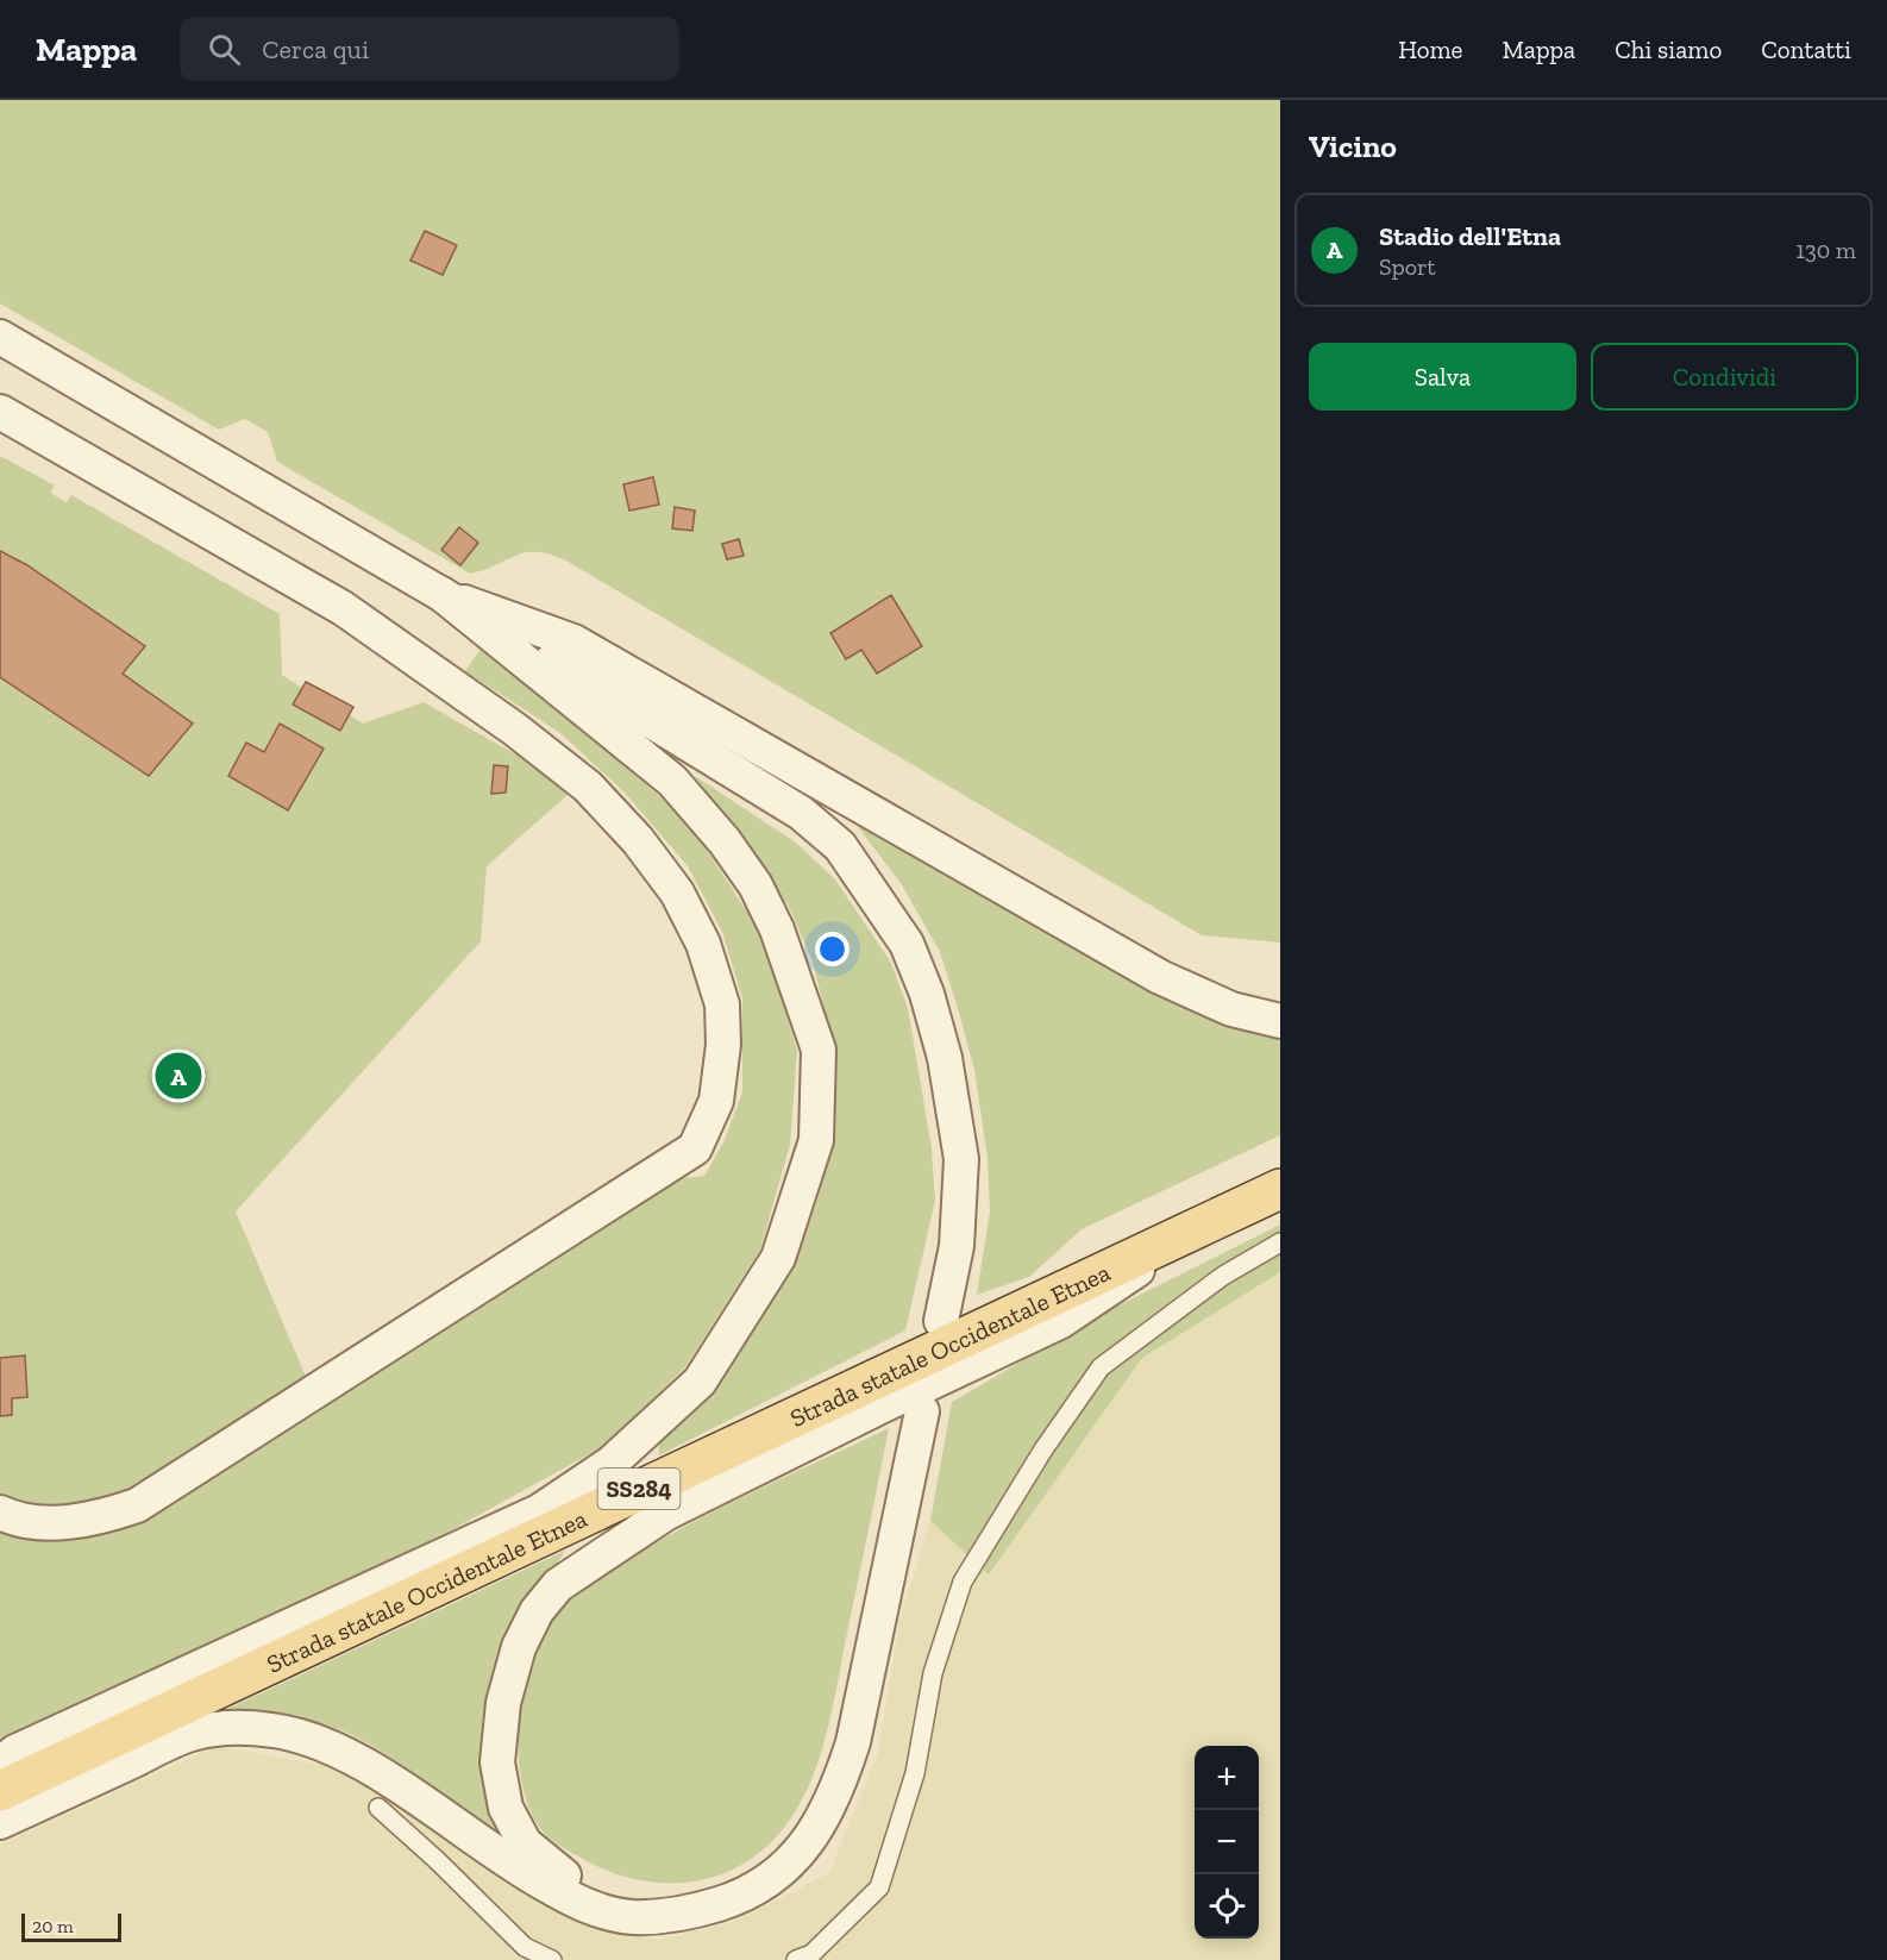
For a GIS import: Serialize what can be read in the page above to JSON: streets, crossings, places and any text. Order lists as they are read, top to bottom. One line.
{"streets":{"main road":["Strada statale Occidentale Etnea","SS284"]},"scale_bar":"20 m","page":{"header":"Mappa","search":"Cerca qui","nav":["Home","Mappa","Chi siamo","Contatti"],"heading":"Vicino","list":[{"mark":"A","name":"Stadio dell'Etna","note":"Sport","value":"130 m"}],"buttons":["Salva","Condividi"],"pins":"A","map_buttons":["+","−"],"scale":"20 m"}}
